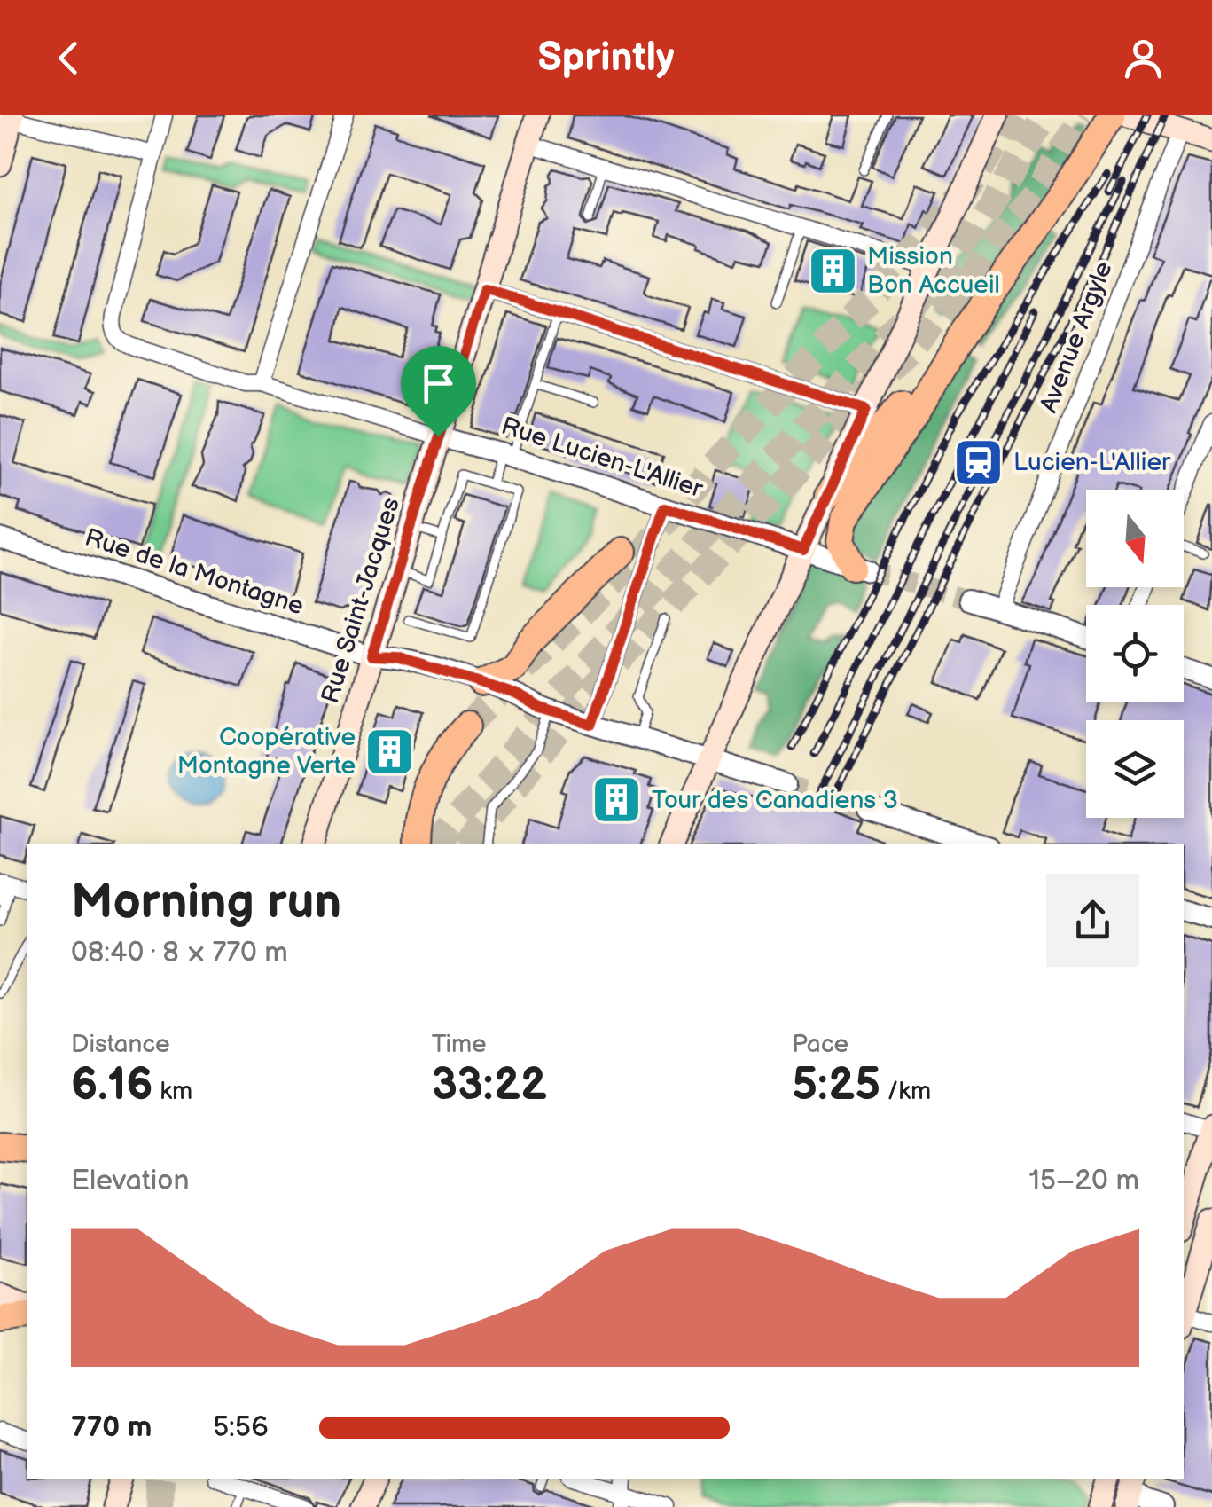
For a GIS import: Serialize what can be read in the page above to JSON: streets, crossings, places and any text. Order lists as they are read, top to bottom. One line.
{"streets":{"main road":["Rue Saint-Jacques"],"street":["Avenue Argyle","Rue Lucien-L'Allier","Rue de la Montagne"]},"crossings":[["Rue Lucien-L'Allier","Rue Saint-Jacques"],["Rue de la Montagne","Rue Saint-Jacques"]],"places":{"building":["Mission Bon Accueil","Coopérative Montagne Verte","Tour des Canadiens 3"],"station":["Lucien-L'Allier"]},"north":"bottom","page":{"header":"Sprintly","heading":["Morning run","08:40 · 8 × 770 m"],"stats":[["Distance","6.16 km"],["Time","33:22"],["Pace","5:25 /km"]],"chart":["Elevation","15–20 m"],"list":[{"name":"770 m","note":"5:56"}]}}
